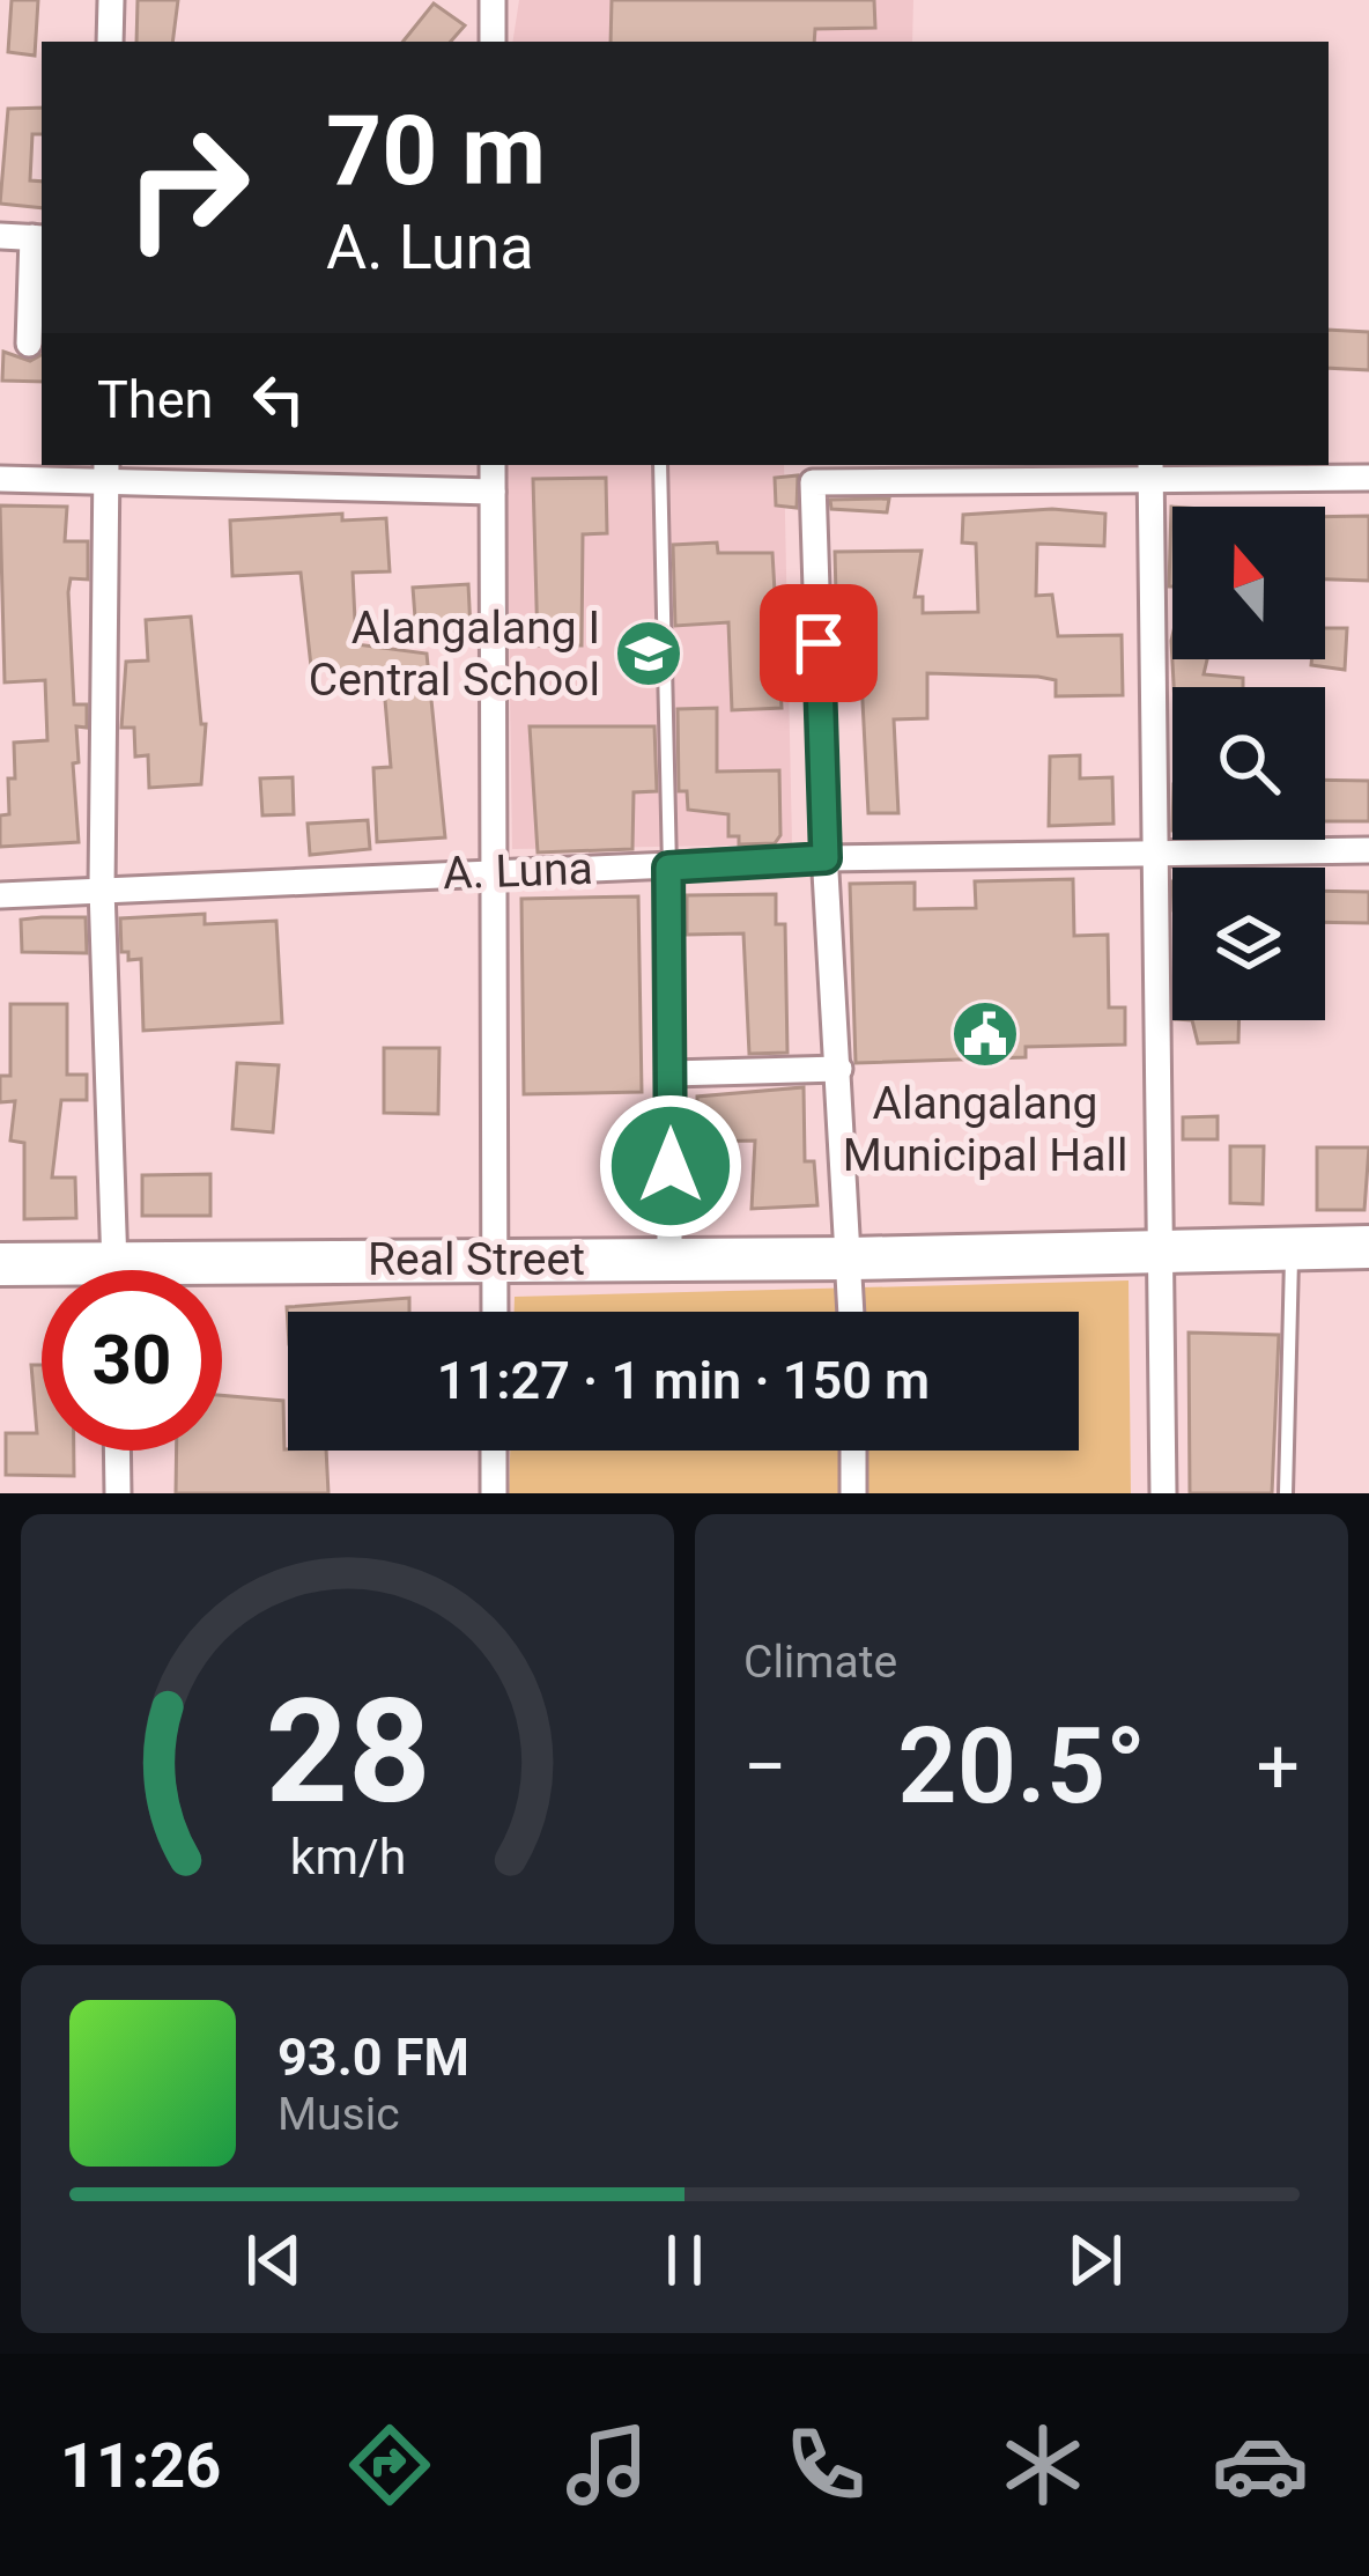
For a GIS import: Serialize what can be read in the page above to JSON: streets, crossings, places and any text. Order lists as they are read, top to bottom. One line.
{"streets":{"highway":["Real Street"],"street":["A. Luna"]},"places":{"school or university":["Alangalang I Central School"],"public building":["Alangalang Municipal Hall"]},"north":"top","page":{"turn":["70 m","A. Luna"],"then":"Then","limit":"30","trip":"11:27 · 1 min · 150 m","tile":"Climate","heat":["−","20.5°","+"],"song":["93.0 FM","Music"],"tabs":"11:26","gauge":["28","km/h"]}}
